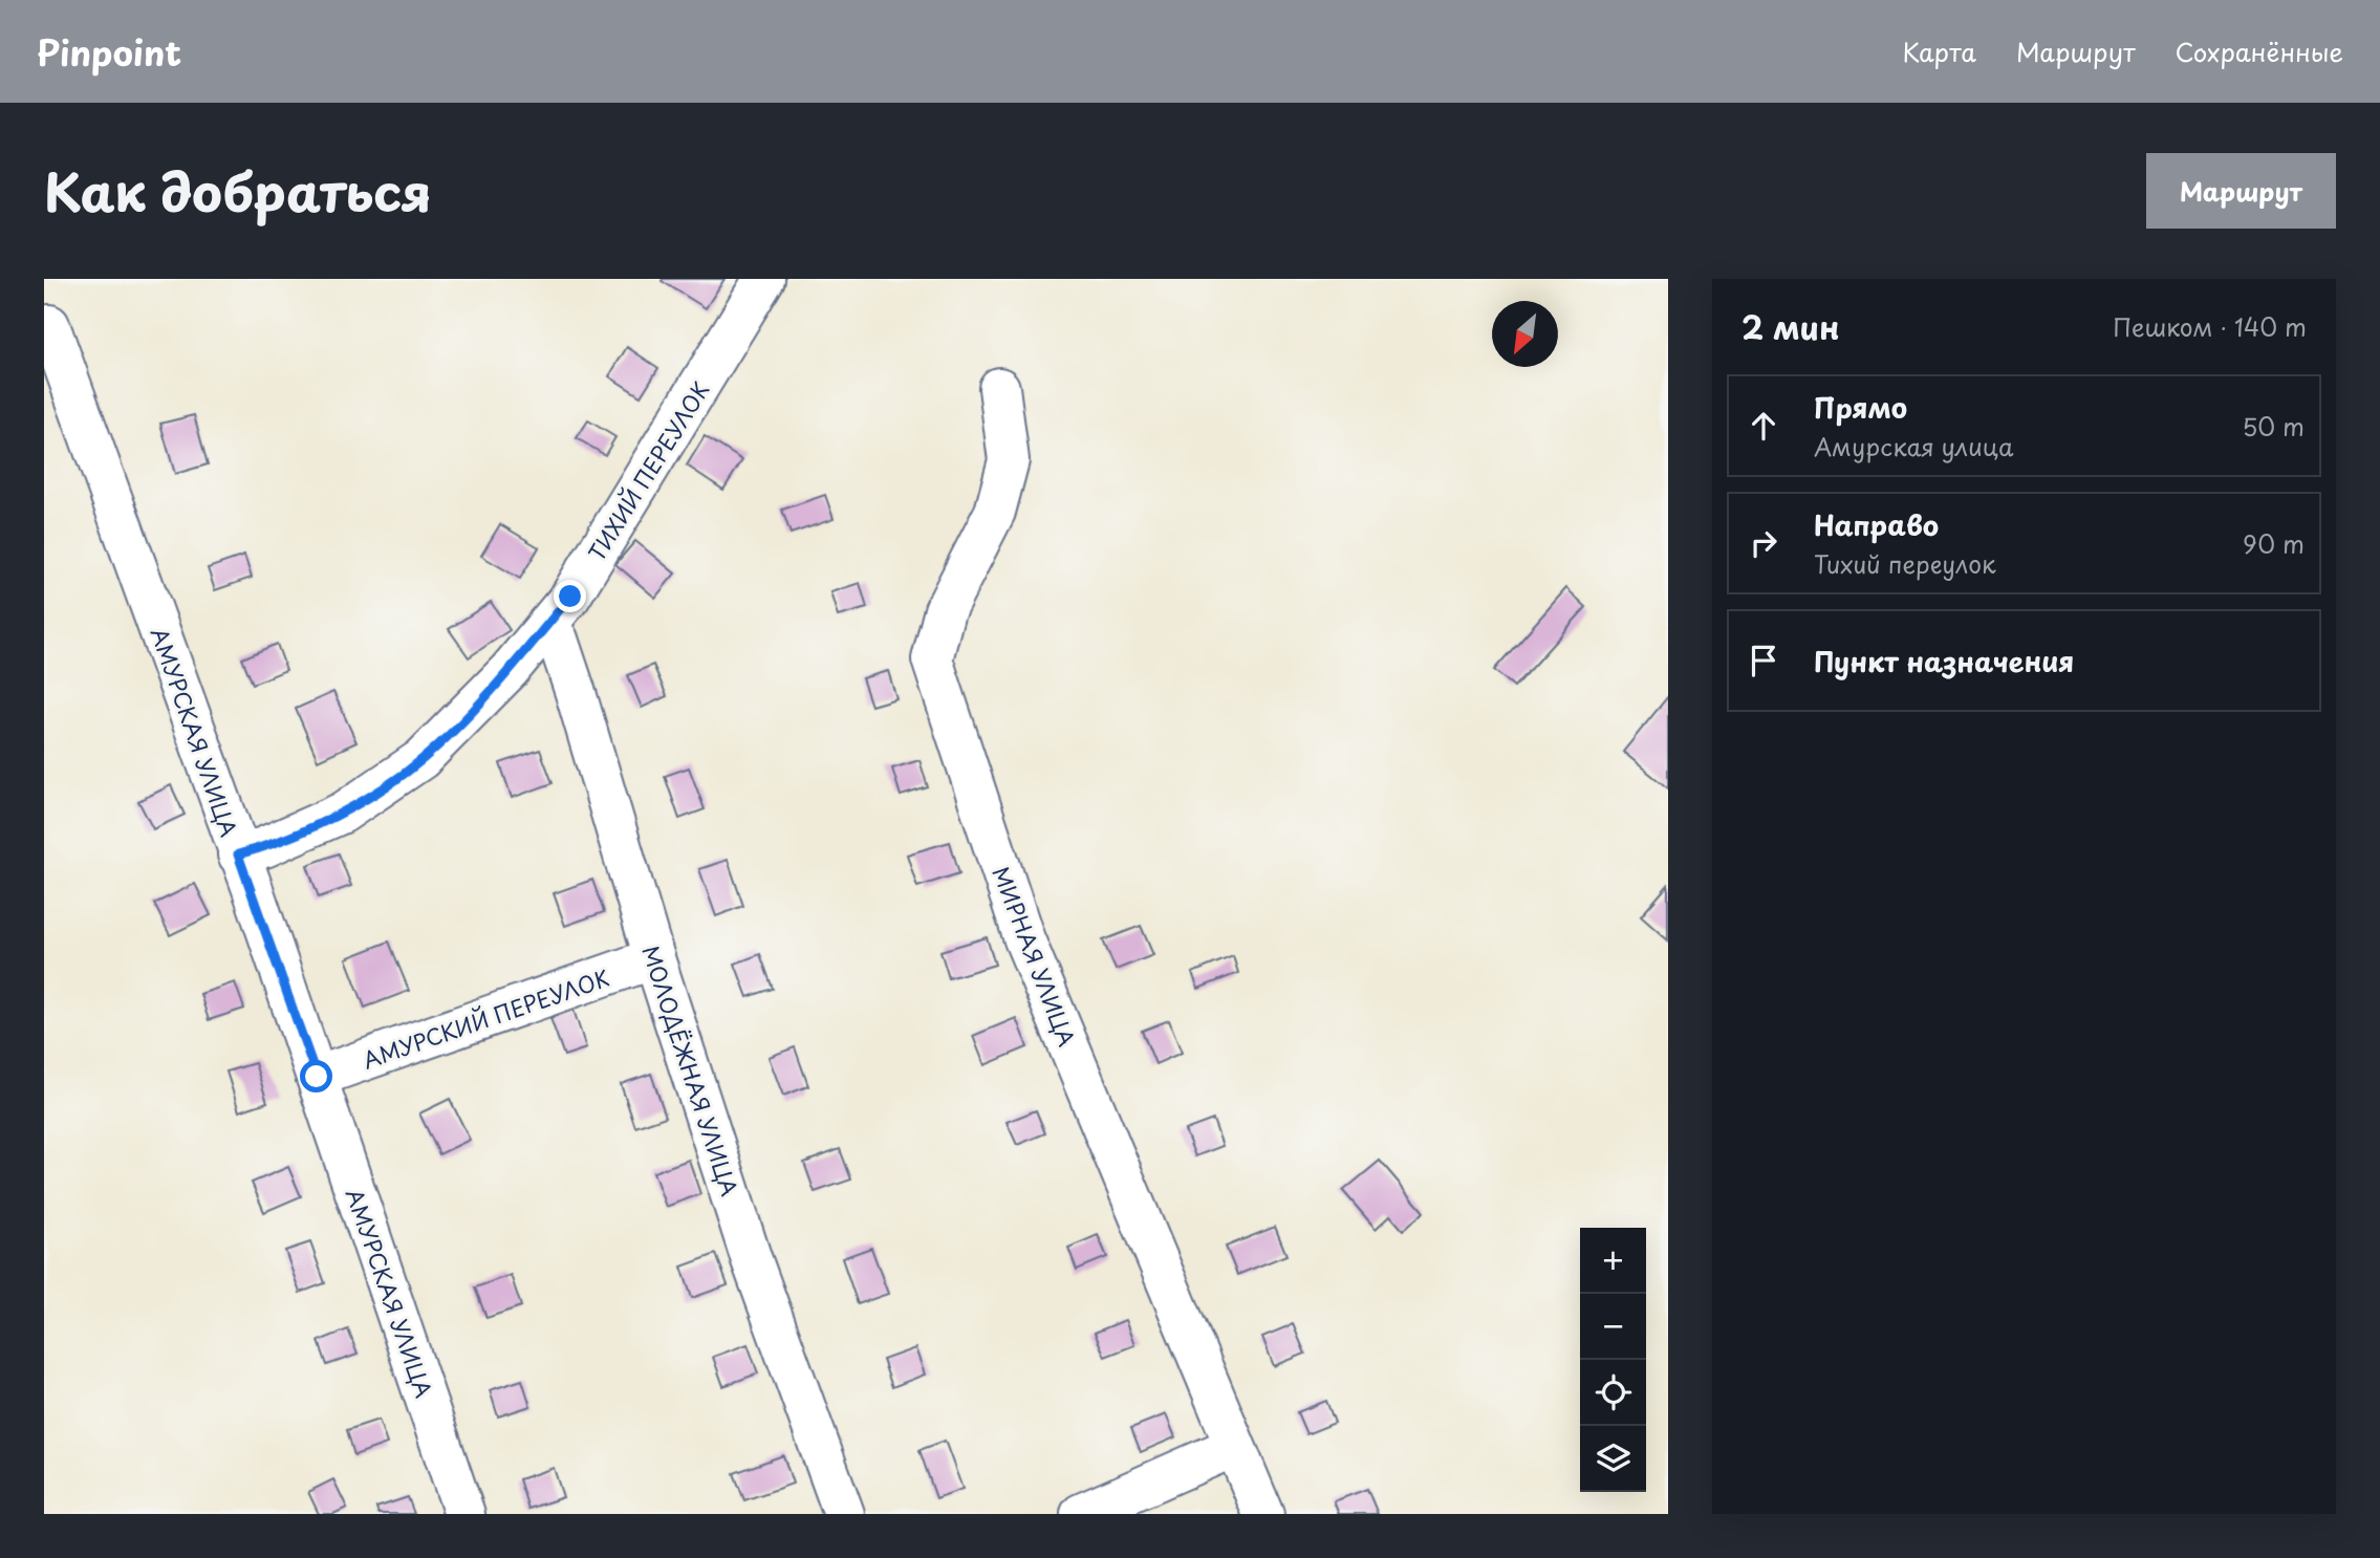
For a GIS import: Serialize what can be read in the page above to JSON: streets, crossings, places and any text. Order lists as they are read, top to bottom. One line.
{"streets":{"street":["ТИХИЙ ПЕРЕУЛОК","АМУРСКАЯ УЛИЦА","МИРНАЯ УЛИЦА","АМУРСКИЙ ПЕРЕУЛОК","МОЛОДЁЖНАЯ УЛИЦА"]},"crossings":[["ТИХИЙ ПЕРЕУЛОК","АМУРСКАЯ УЛИЦА"],["ТИХИЙ ПЕРЕУЛОК","МОЛОДЁЖНАЯ УЛИЦА"],["АМУРСКАЯ УЛИЦА","АМУРСКИЙ ПЕРЕУЛОК"],["АМУРСКИЙ ПЕРЕУЛОК","МОЛОДЁЖНАЯ УЛИЦА"]],"north":"bottom left","page":{"header":"Pinpoint","nav":["Карта","Маршрут","Сохранённые"],"title":"Как добраться","buttons":"Маршрут","heading":["2 мин","Пешком · 140 m"],"list":[["Прямо","Амурская улица","50 m"],["Направо","Тихий переулок","90 m"],"Пункт назначения"],"map_buttons":["+","−"]}}
